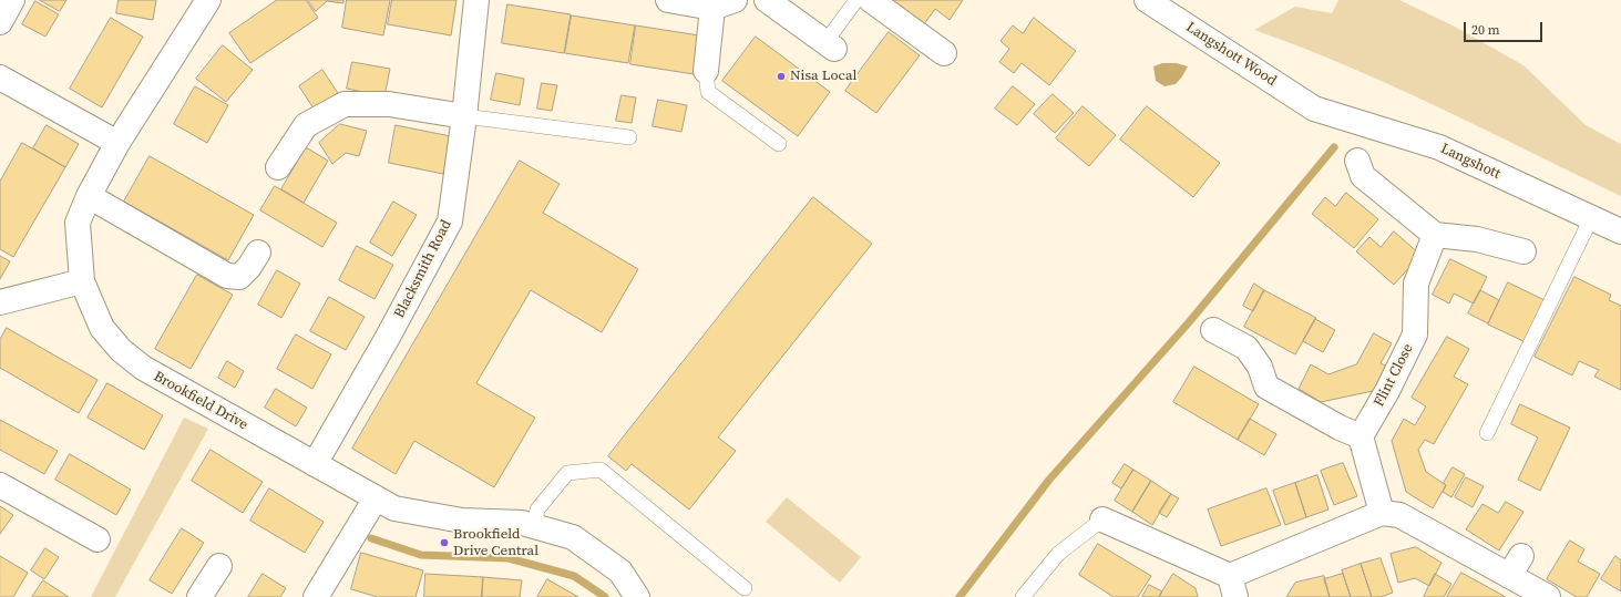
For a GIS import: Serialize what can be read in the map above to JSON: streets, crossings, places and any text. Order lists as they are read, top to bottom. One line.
{"streets":{"street":["Langshott Wood","Langshott","Blacksmith Road","Flint Close","Brookfield Drive"]},"crossings":[["Langshott Wood","Langshott"],["Blacksmith Road","Brookfield Drive"]],"places":["Nisa Local","Brookfield Drive Central"],"scale_bar":"20 m"}
